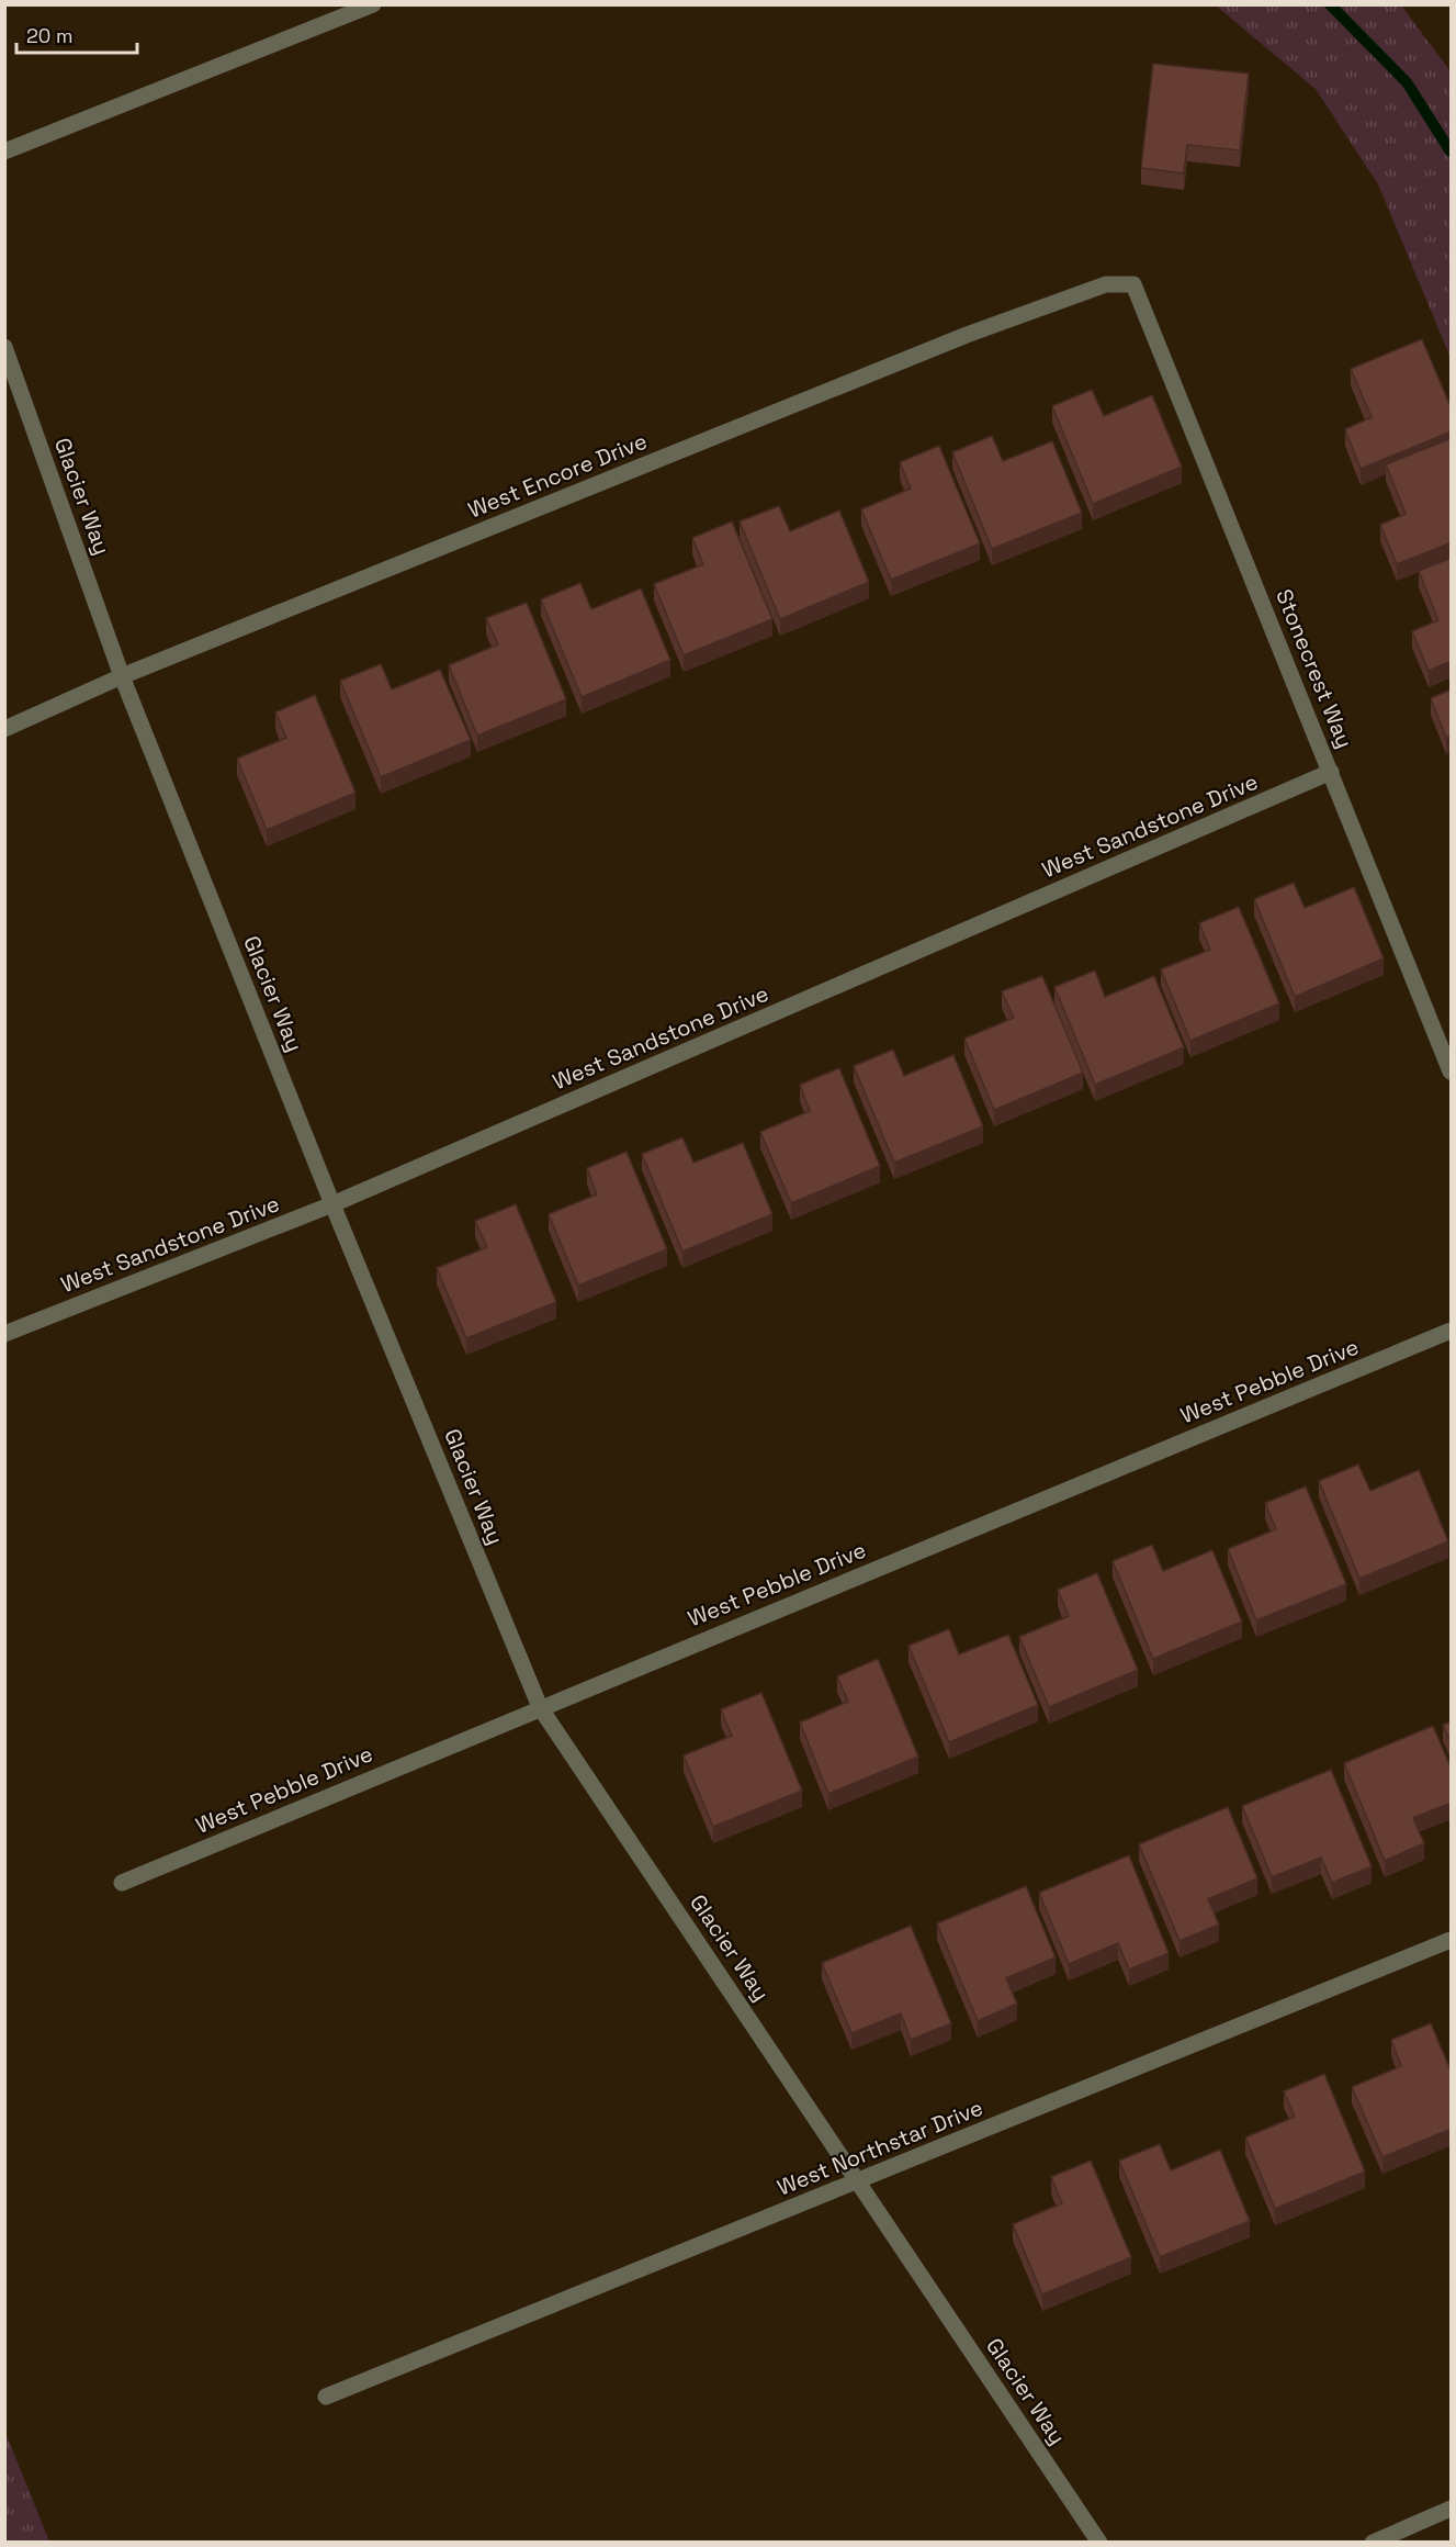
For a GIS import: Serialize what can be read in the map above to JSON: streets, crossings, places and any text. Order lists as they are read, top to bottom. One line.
{"streets":{"street":["West Encore Drive","Glacier Way","Stonecrest Way","West Sandstone Drive","West Pebble Drive","West Northstar Drive"]},"crossings":[["West Encore Drive","Glacier Way"],["West Encore Drive","Stonecrest Way"],["Glacier Way","West Sandstone Drive"],["Glacier Way","West Pebble Drive"],["Glacier Way","West Northstar Drive"],["Stonecrest Way","West Sandstone Drive"]],"scale_bar":"20 m"}
